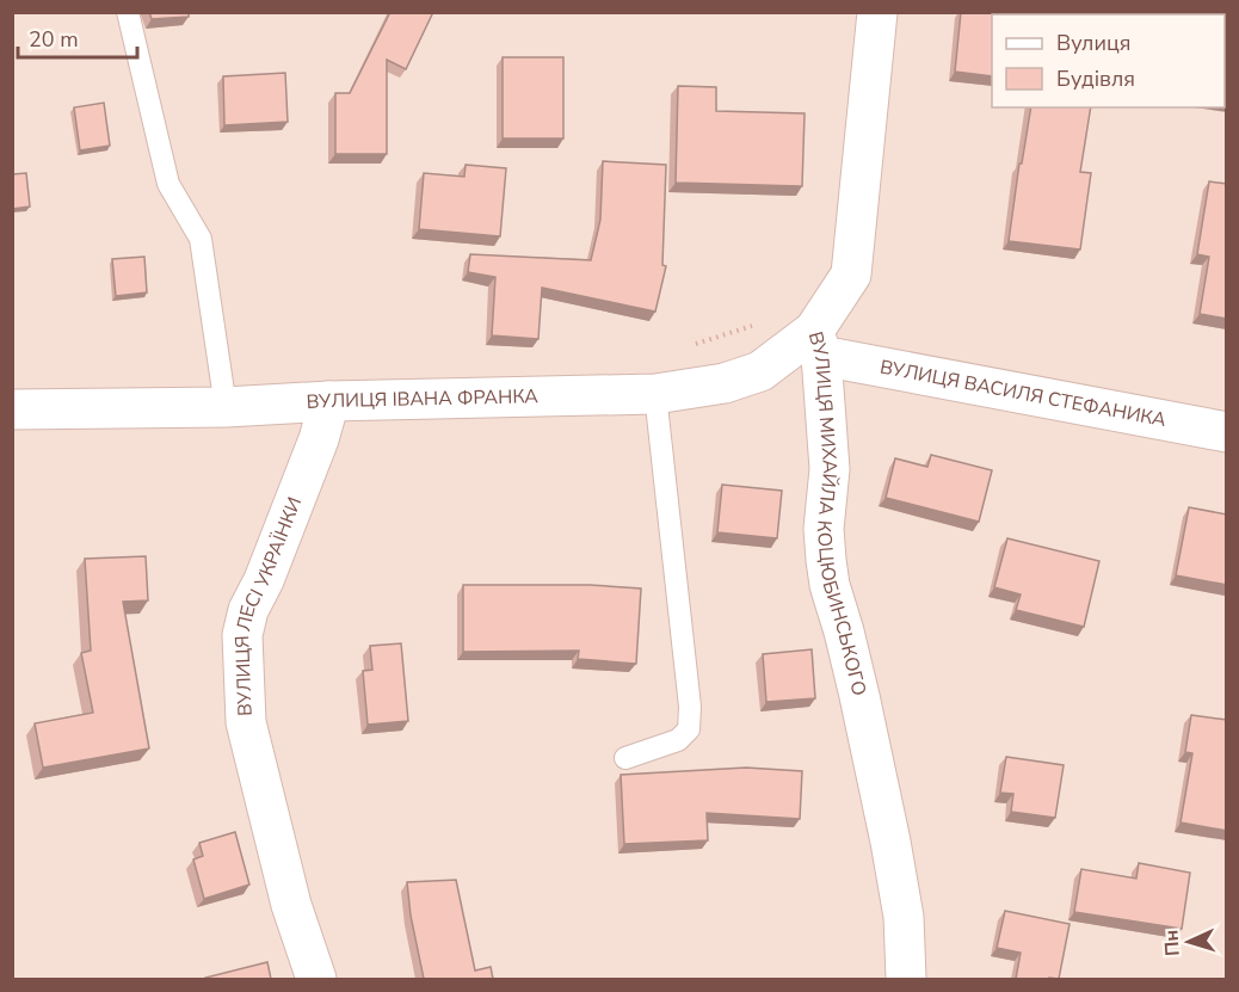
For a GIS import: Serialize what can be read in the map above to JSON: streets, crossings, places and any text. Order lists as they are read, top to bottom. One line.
{"streets":{"street":["ВУЛИЦЯ ВАСИЛЯ СТЕФАНИКА","ВУЛИЦЯ ІВАНА ФРАНКА","ВУЛИЦЯ МИХАЙЛА КОЦЮБИНСЬКОГО","ВУЛИЦЯ ЛЕСІ УКРАЇНКИ"]},"crossings":[["ВУЛИЦЯ ВАСИЛЯ СТЕФАНИКА","ВУЛИЦЯ ІВАНА ФРАНКА"],["ВУЛИЦЯ ВАСИЛЯ СТЕФАНИКА","ВУЛИЦЯ МИХАЙЛА КОЦЮБИНСЬКОГО"],["ВУЛИЦЯ ІВАНА ФРАНКА","ВУЛИЦЯ МИХАЙЛА КОЦЮБИНСЬКОГО"],["ВУЛИЦЯ ІВАНА ФРАНКА","ВУЛИЦЯ ЛЕСІ УКРАЇНКИ"]],"legend":["Вулиця","Будівля"],"scale_bar":"20 m","north":"left"}
